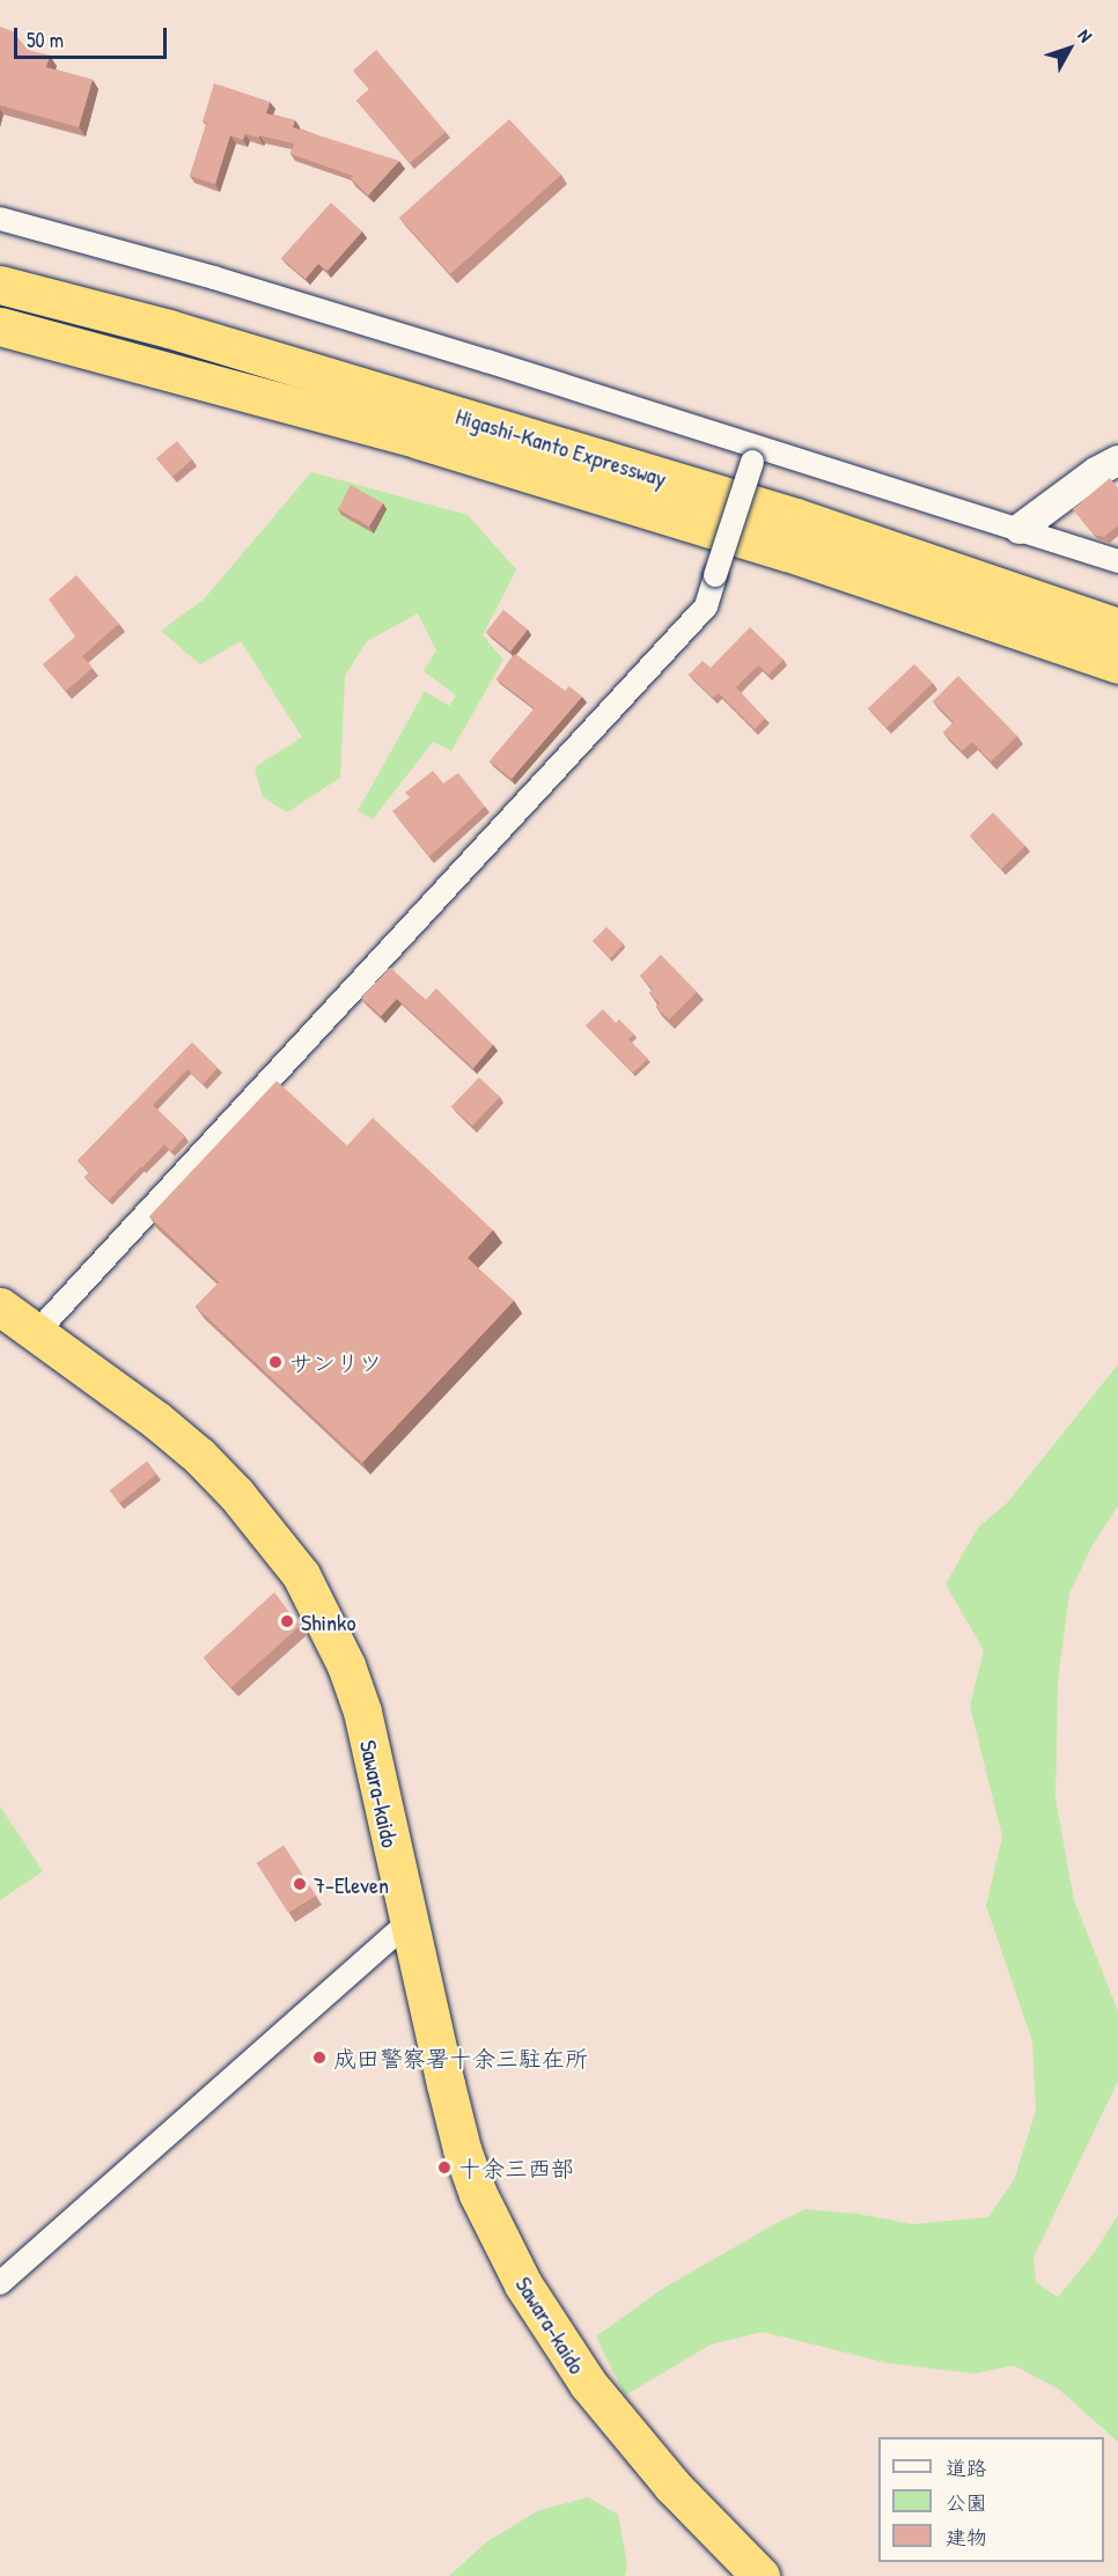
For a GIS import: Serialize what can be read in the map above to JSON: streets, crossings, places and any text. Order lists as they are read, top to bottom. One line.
{"streets":{"highway":["Higashi-Kanto Expressway","Sawara-kaido"]},"places":["サンリツ","Shinko","7-Eleven","成田警察署十余三駐在所","十余三西部"],"legend":["道路","公園","建物"],"scale_bar":"50 m","north":"top right"}
